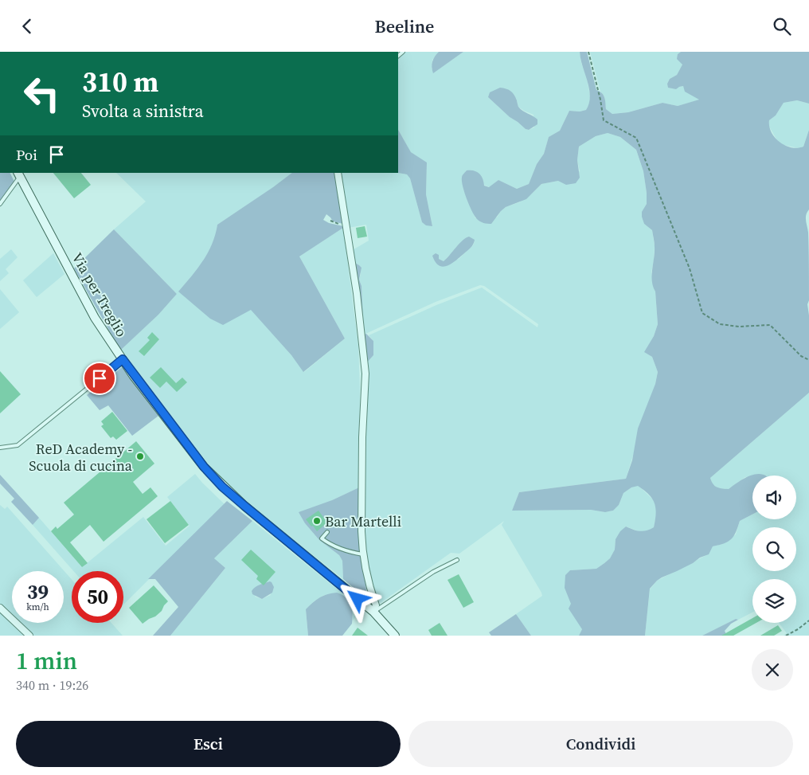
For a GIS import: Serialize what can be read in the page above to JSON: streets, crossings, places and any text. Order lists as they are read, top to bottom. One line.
{"streets":{"main road":["Via per Treglio"]},"places":["ReD Academy - Scuola di cucina","Bar Martelli"],"page":{"header":"Beeline","turn":["310 m","Svolta a sinistra"],"then":"Poi","speed":"39 km/h","limit":"50","heading":["1 min","340 m · 19:26"],"buttons":["Esci","Condividi"]}}
